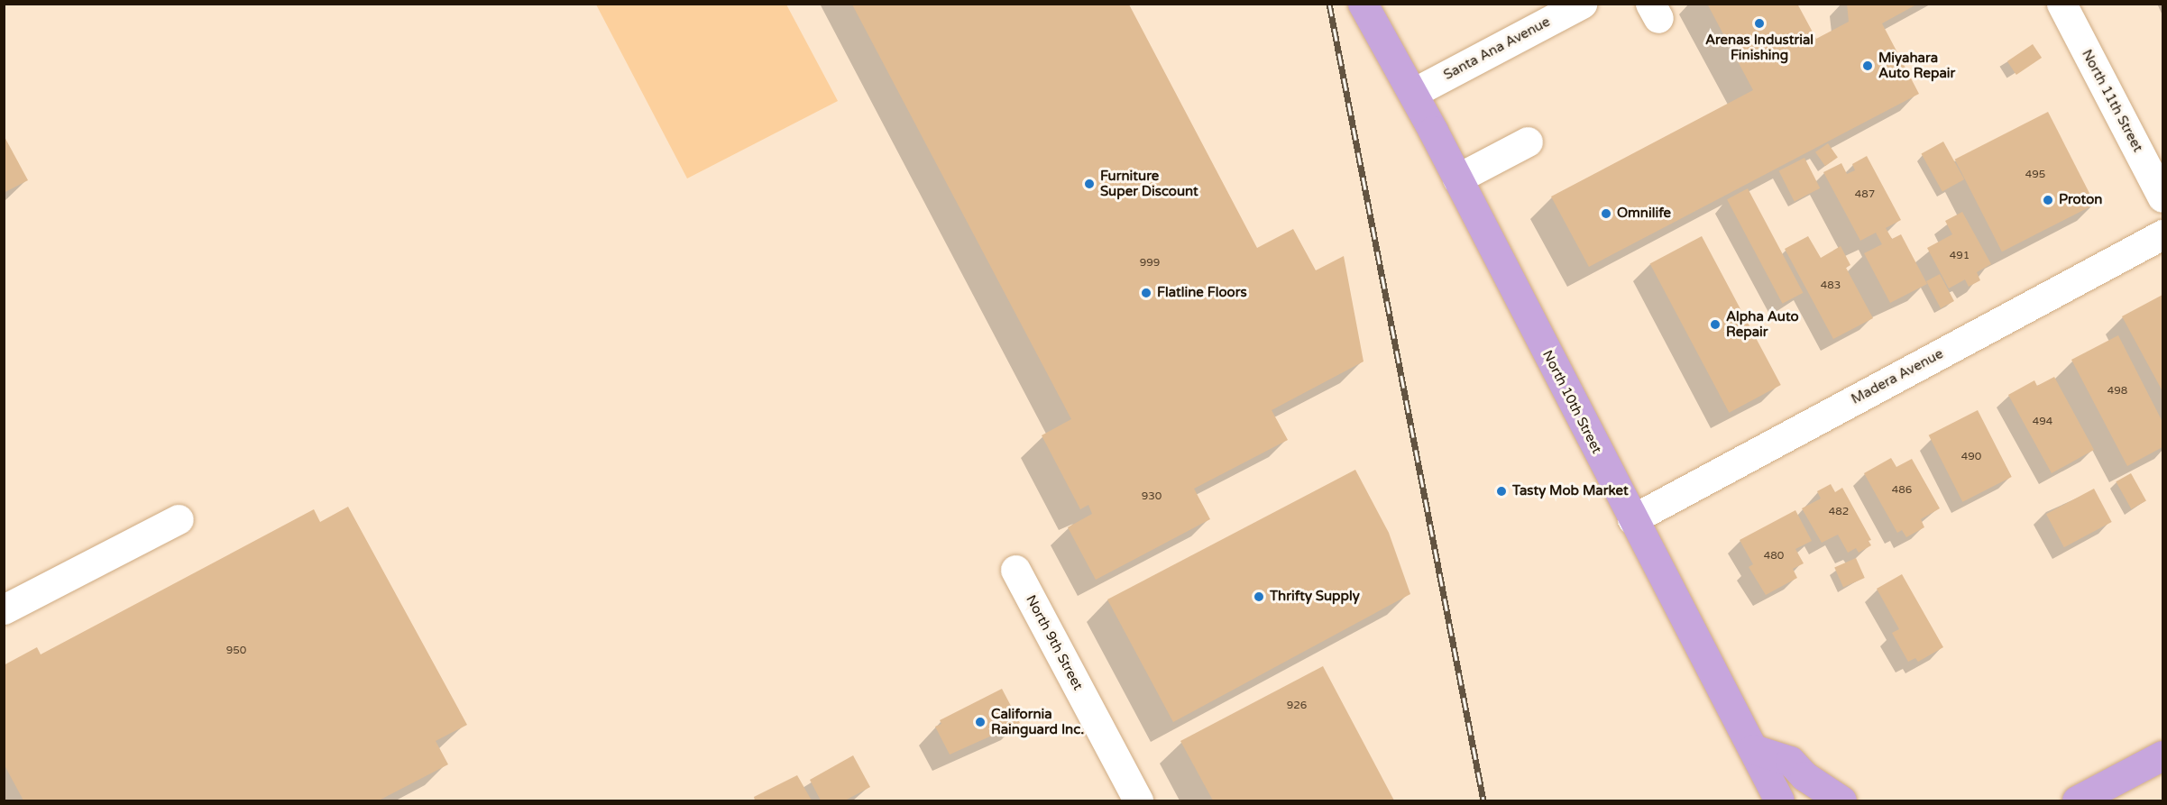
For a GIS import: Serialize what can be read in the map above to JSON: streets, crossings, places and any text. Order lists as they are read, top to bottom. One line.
{"streets":{"main road":["North 10th Street"],"street":["Santa Ana Avenue","North 11th Street","Madera Avenue","North 9th Street"]},"crossings":[["Santa Ana Avenue","North 10th Street"],["Madera Avenue","North 10th Street"]],"places":["Arenas Industrial Finishing","Miyahara Auto Repair","Furniture Super Discount","Proton","Omnilife","Flatline Floors","Alpha Auto Repair","Tasty Mob Market","Thrifty Supply","California Rainguard Inc."],"house_numbers":["495","487","491","999","483","498","494","490","486","930","482","480","950","926"]}
